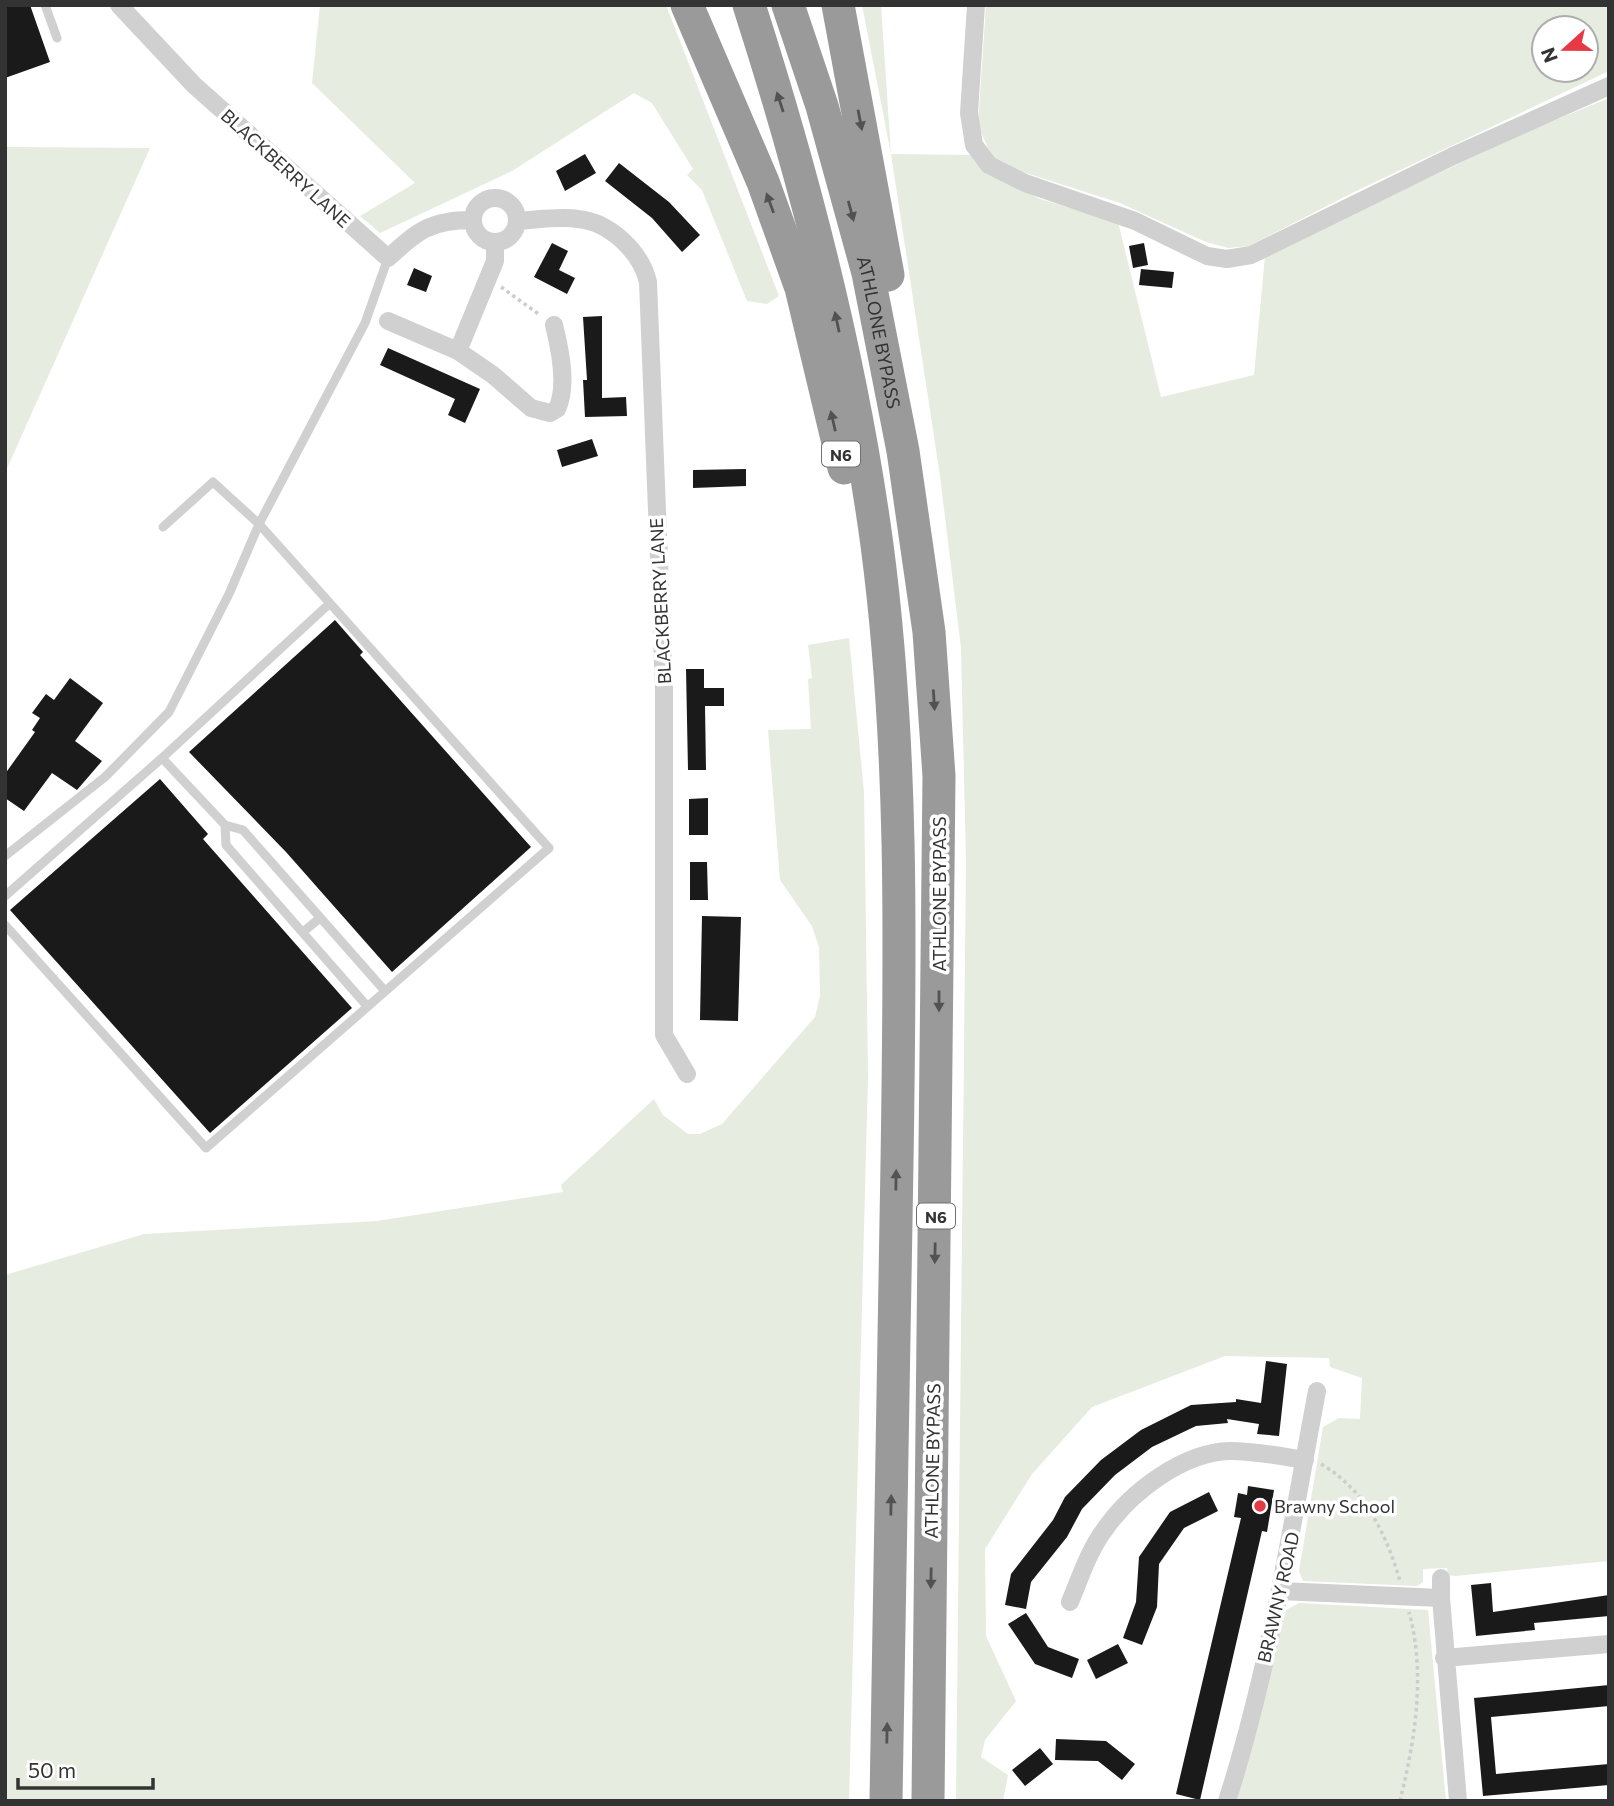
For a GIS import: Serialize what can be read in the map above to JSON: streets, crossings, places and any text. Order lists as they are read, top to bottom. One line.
{"streets":{"highway":["ATHLONE BYPASS","N6"],"street":["BLACKBERRY LANE","BRAWNY ROAD"]},"crossings":[["ATHLONE BYPASS","N6"]],"places":["Brawny School"],"scale_bar":"50 m","north":"left"}
